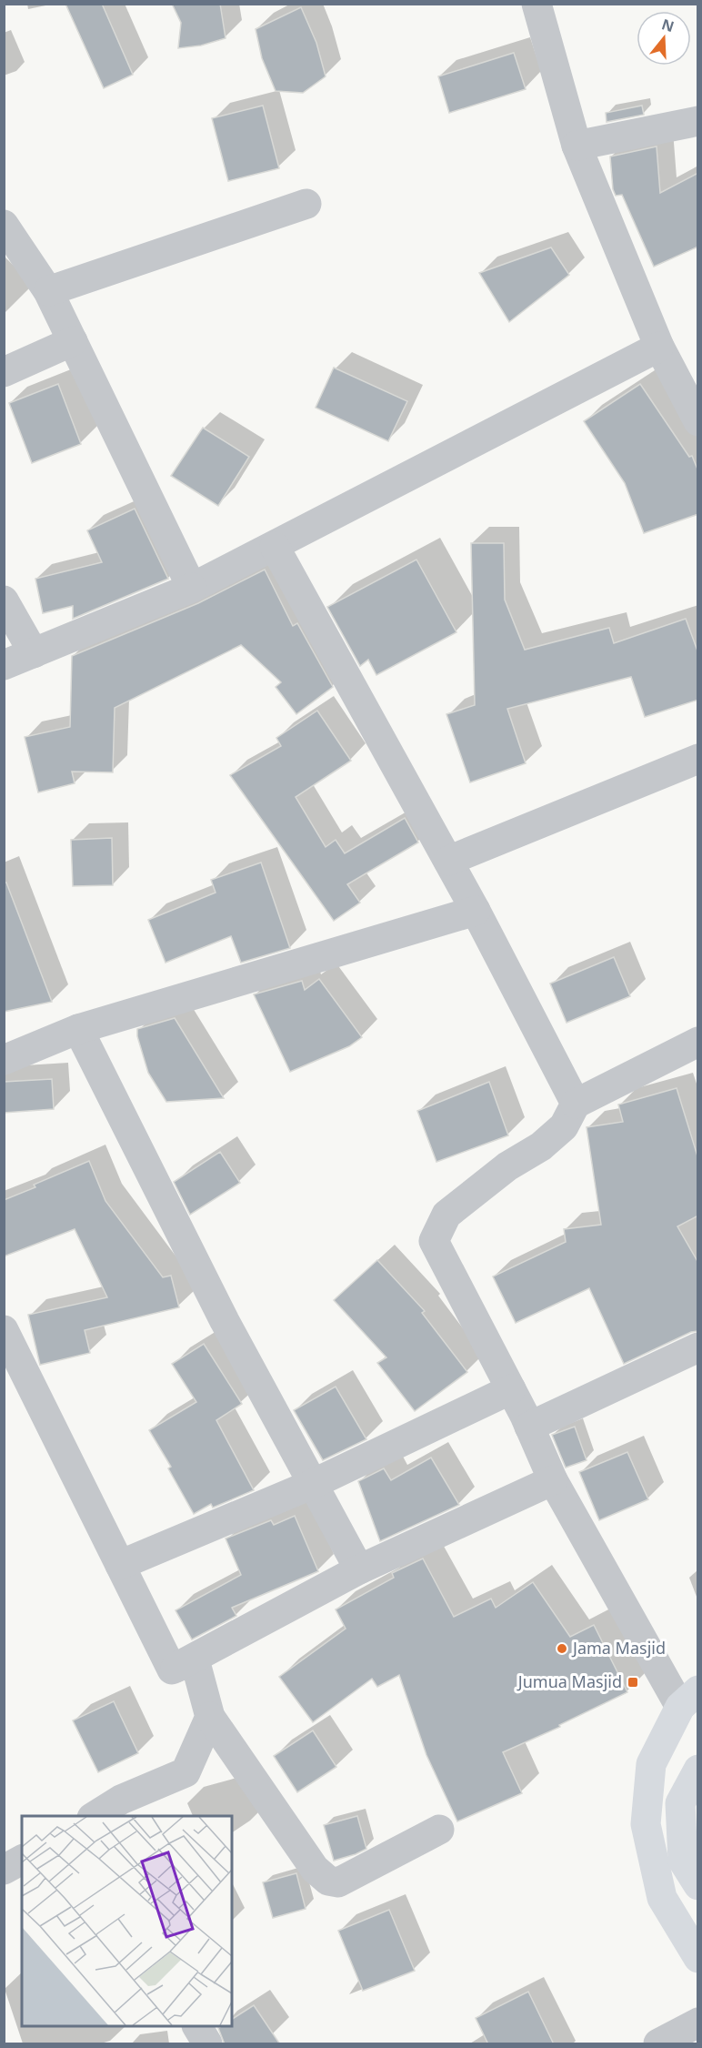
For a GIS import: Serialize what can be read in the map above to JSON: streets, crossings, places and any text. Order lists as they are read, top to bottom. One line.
{"places":{"other":["Jama Masjid"],"transit":["Jumua Masjid"]},"north":"top"}
